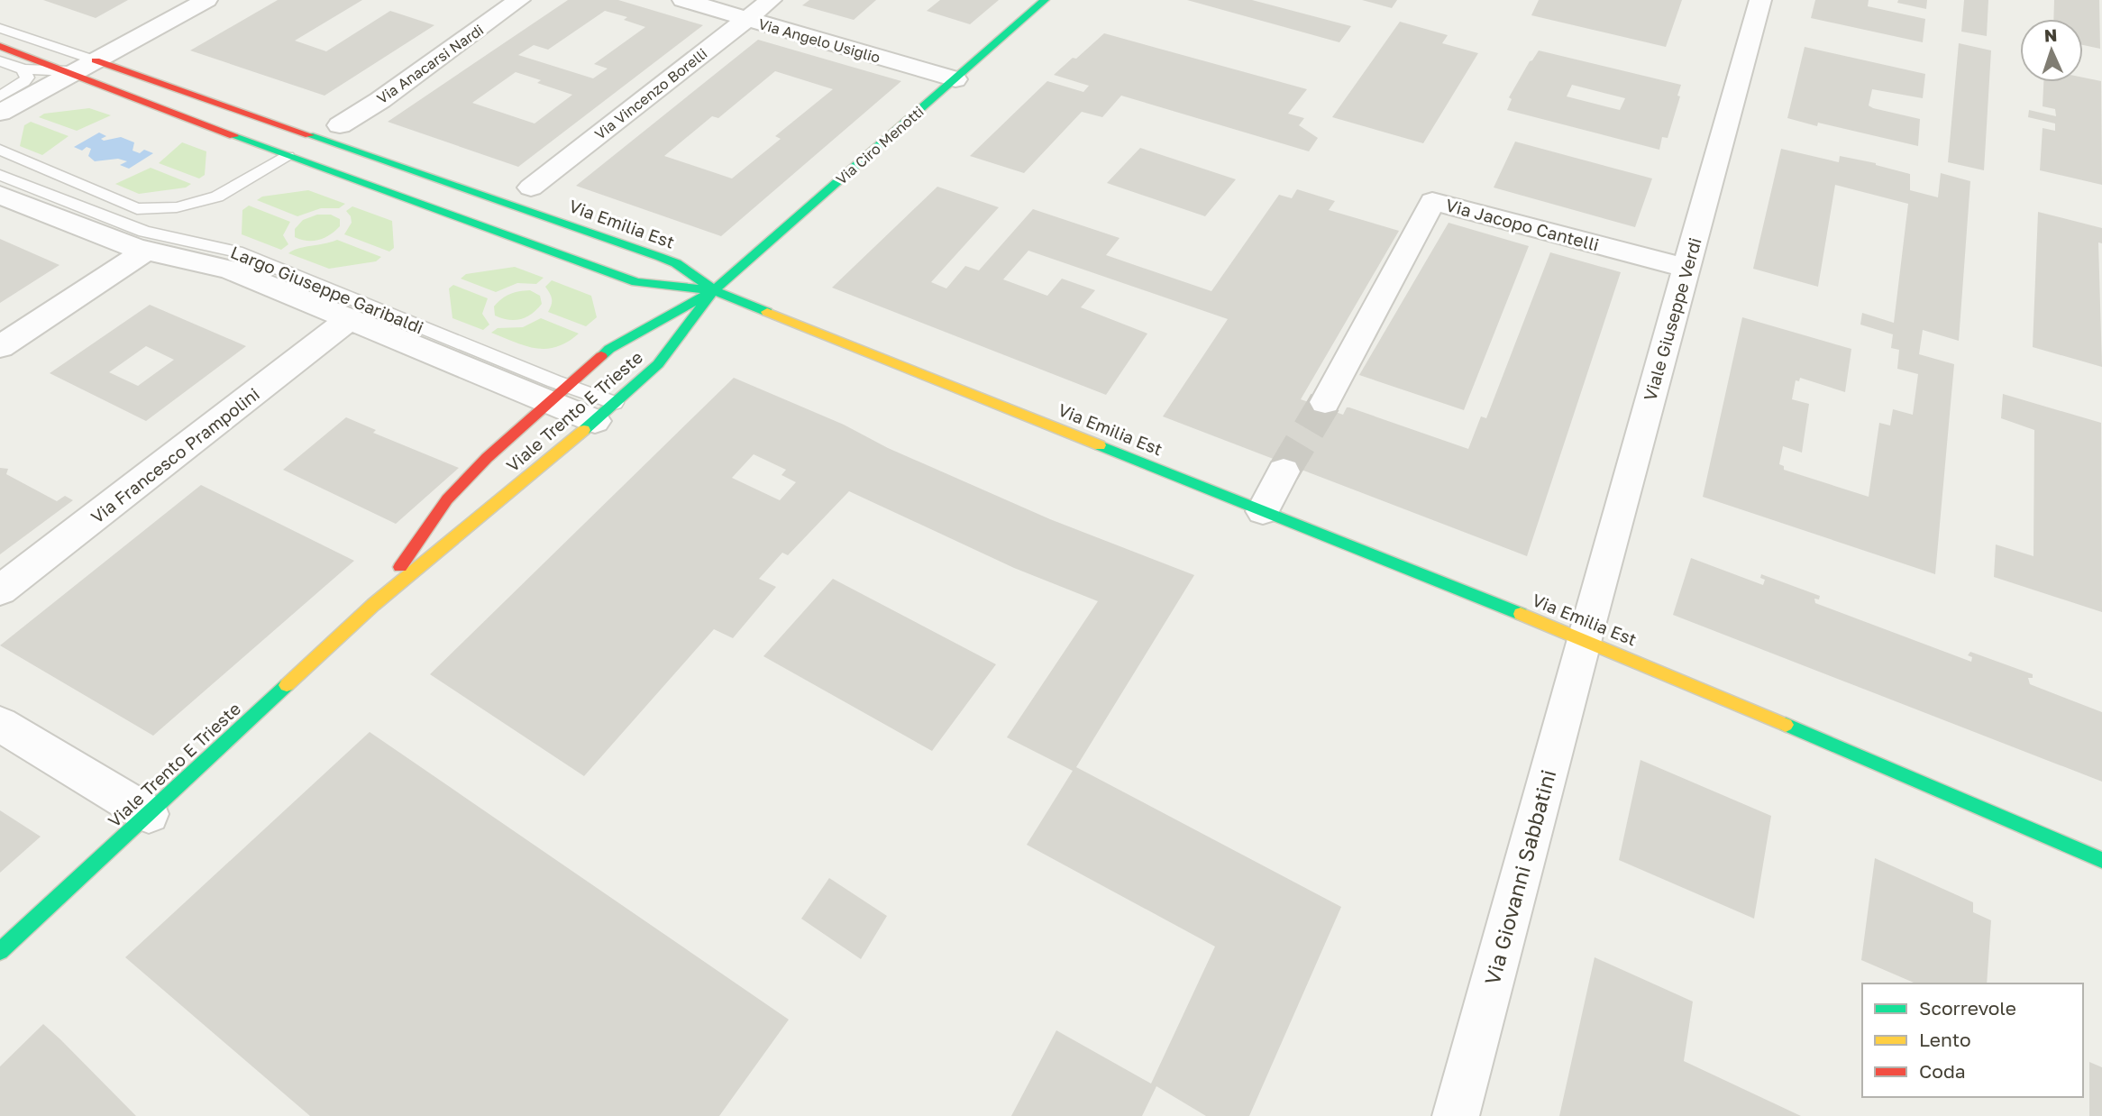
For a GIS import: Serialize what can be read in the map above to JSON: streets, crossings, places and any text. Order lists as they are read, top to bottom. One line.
{"streets":{"street":["Via Angelo Usiglio","Via Anacarsi Nardi","Via Vincenzo Borelli","Via Ciro Menotti","Via Emilia Est","Via Jacopo Cantelli","Largo Giuseppe Garibaldi","Viale Giuseppe Verdi","Viale Trento E Trieste","Via Francesco Prampolini","Via Giovanni Sabbatini"]},"crossings":[["Via Angelo Usiglio","Via Vincenzo Borelli"],["Via Angelo Usiglio","Via Ciro Menotti"],["Via Ciro Menotti","Via Emilia Est"],["Via Ciro Menotti","Viale Trento E Trieste"],["Via Emilia Est","Viale Giuseppe Verdi"],["Via Emilia Est","Viale Trento E Trieste"],["Via Emilia Est","Via Giovanni Sabbatini"],["Via Jacopo Cantelli","Viale Giuseppe Verdi"],["Largo Giuseppe Garibaldi","Viale Trento E Trieste"],["Largo Giuseppe Garibaldi","Via Francesco Prampolini"],["Viale Giuseppe Verdi","Via Giovanni Sabbatini"]],"legend":["Scorrevole","Lento","Coda"],"north":"top"}
